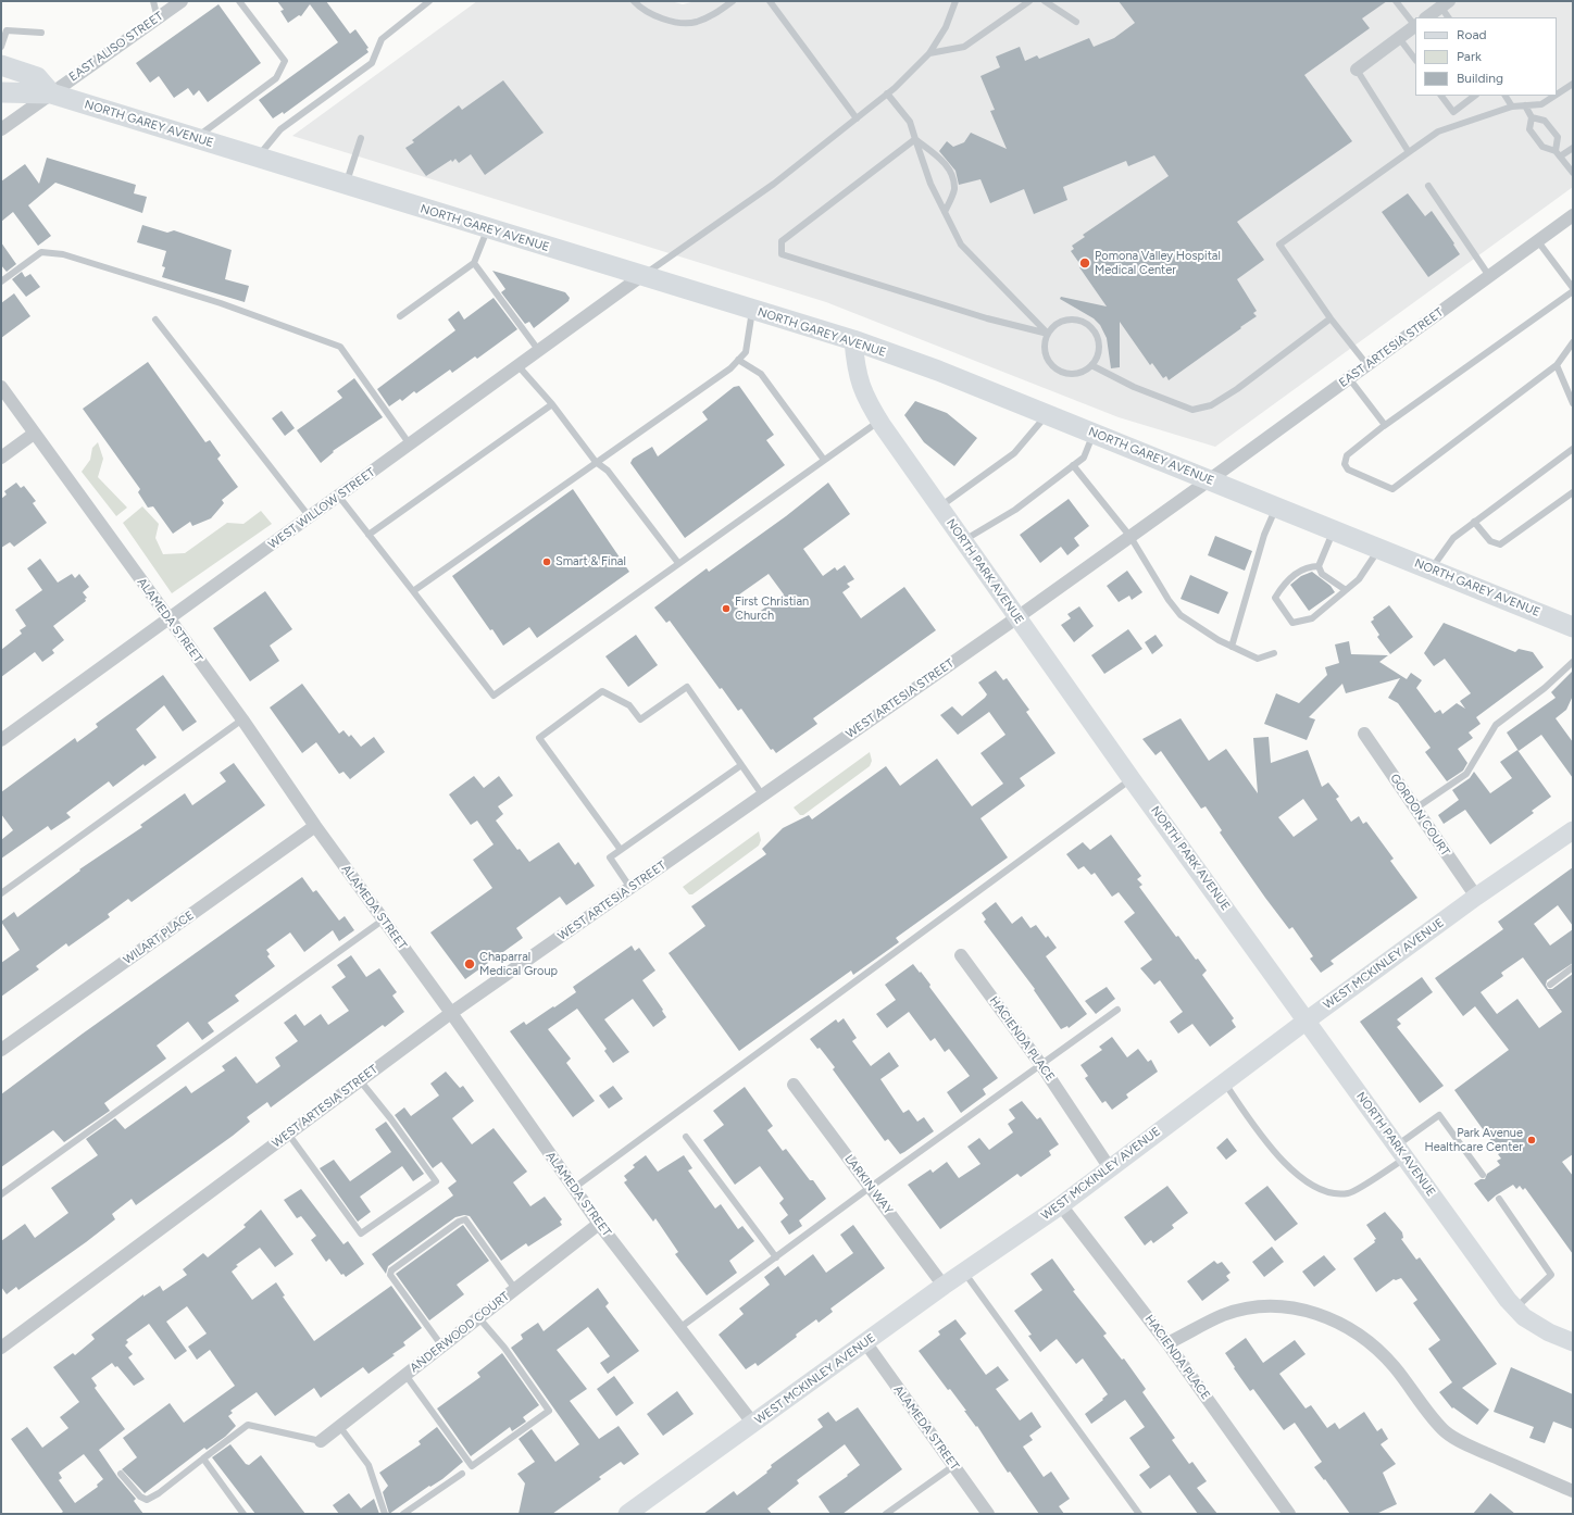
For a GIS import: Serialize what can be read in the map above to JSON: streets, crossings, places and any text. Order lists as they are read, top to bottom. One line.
{"streets":{"main road":["NORTH GAREY AVENUE"],"street":["EAST ALISO STREET","EAST ARTESIA STREET","WEST WILLOW STREET","NORTH PARK AVENUE","ALAMEDA STREET","WEST ARTESIA STREET","GORDON COURT","WILART PLACE","WEST MCKINLEY AVENUE","HACIENDA PLACE","LARKIN WAY","ANDERWOOD COURT"]},"crossings":[["EAST ALISO STREET","NORTH GAREY AVENUE"],["NORTH GAREY AVENUE","EAST ARTESIA STREET"],["NORTH GAREY AVENUE","WEST WILLOW STREET"],["NORTH GAREY AVENUE","NORTH PARK AVENUE"],["NORTH GAREY AVENUE","WEST ARTESIA STREET"],["EAST ARTESIA STREET","WEST ARTESIA STREET"],["WEST WILLOW STREET","ALAMEDA STREET"],["NORTH PARK AVENUE","WEST ARTESIA STREET"],["NORTH PARK AVENUE","WEST MCKINLEY AVENUE"],["ALAMEDA STREET","WEST ARTESIA STREET"],["ALAMEDA STREET","WILART PLACE"],["ALAMEDA STREET","WEST MCKINLEY AVENUE"],["ALAMEDA STREET","ANDERWOOD COURT"],["GORDON COURT","WEST MCKINLEY AVENUE"],["WEST MCKINLEY AVENUE","HACIENDA PLACE"],["WEST MCKINLEY AVENUE","LARKIN WAY"]],"places":["Pomona Valley Hospital Medical Center","Smart & Final","First Christian Church","Chaparral Medical Group","Park Avenue Healthcare Center"],"legend":["Road","Park","Building"]}
